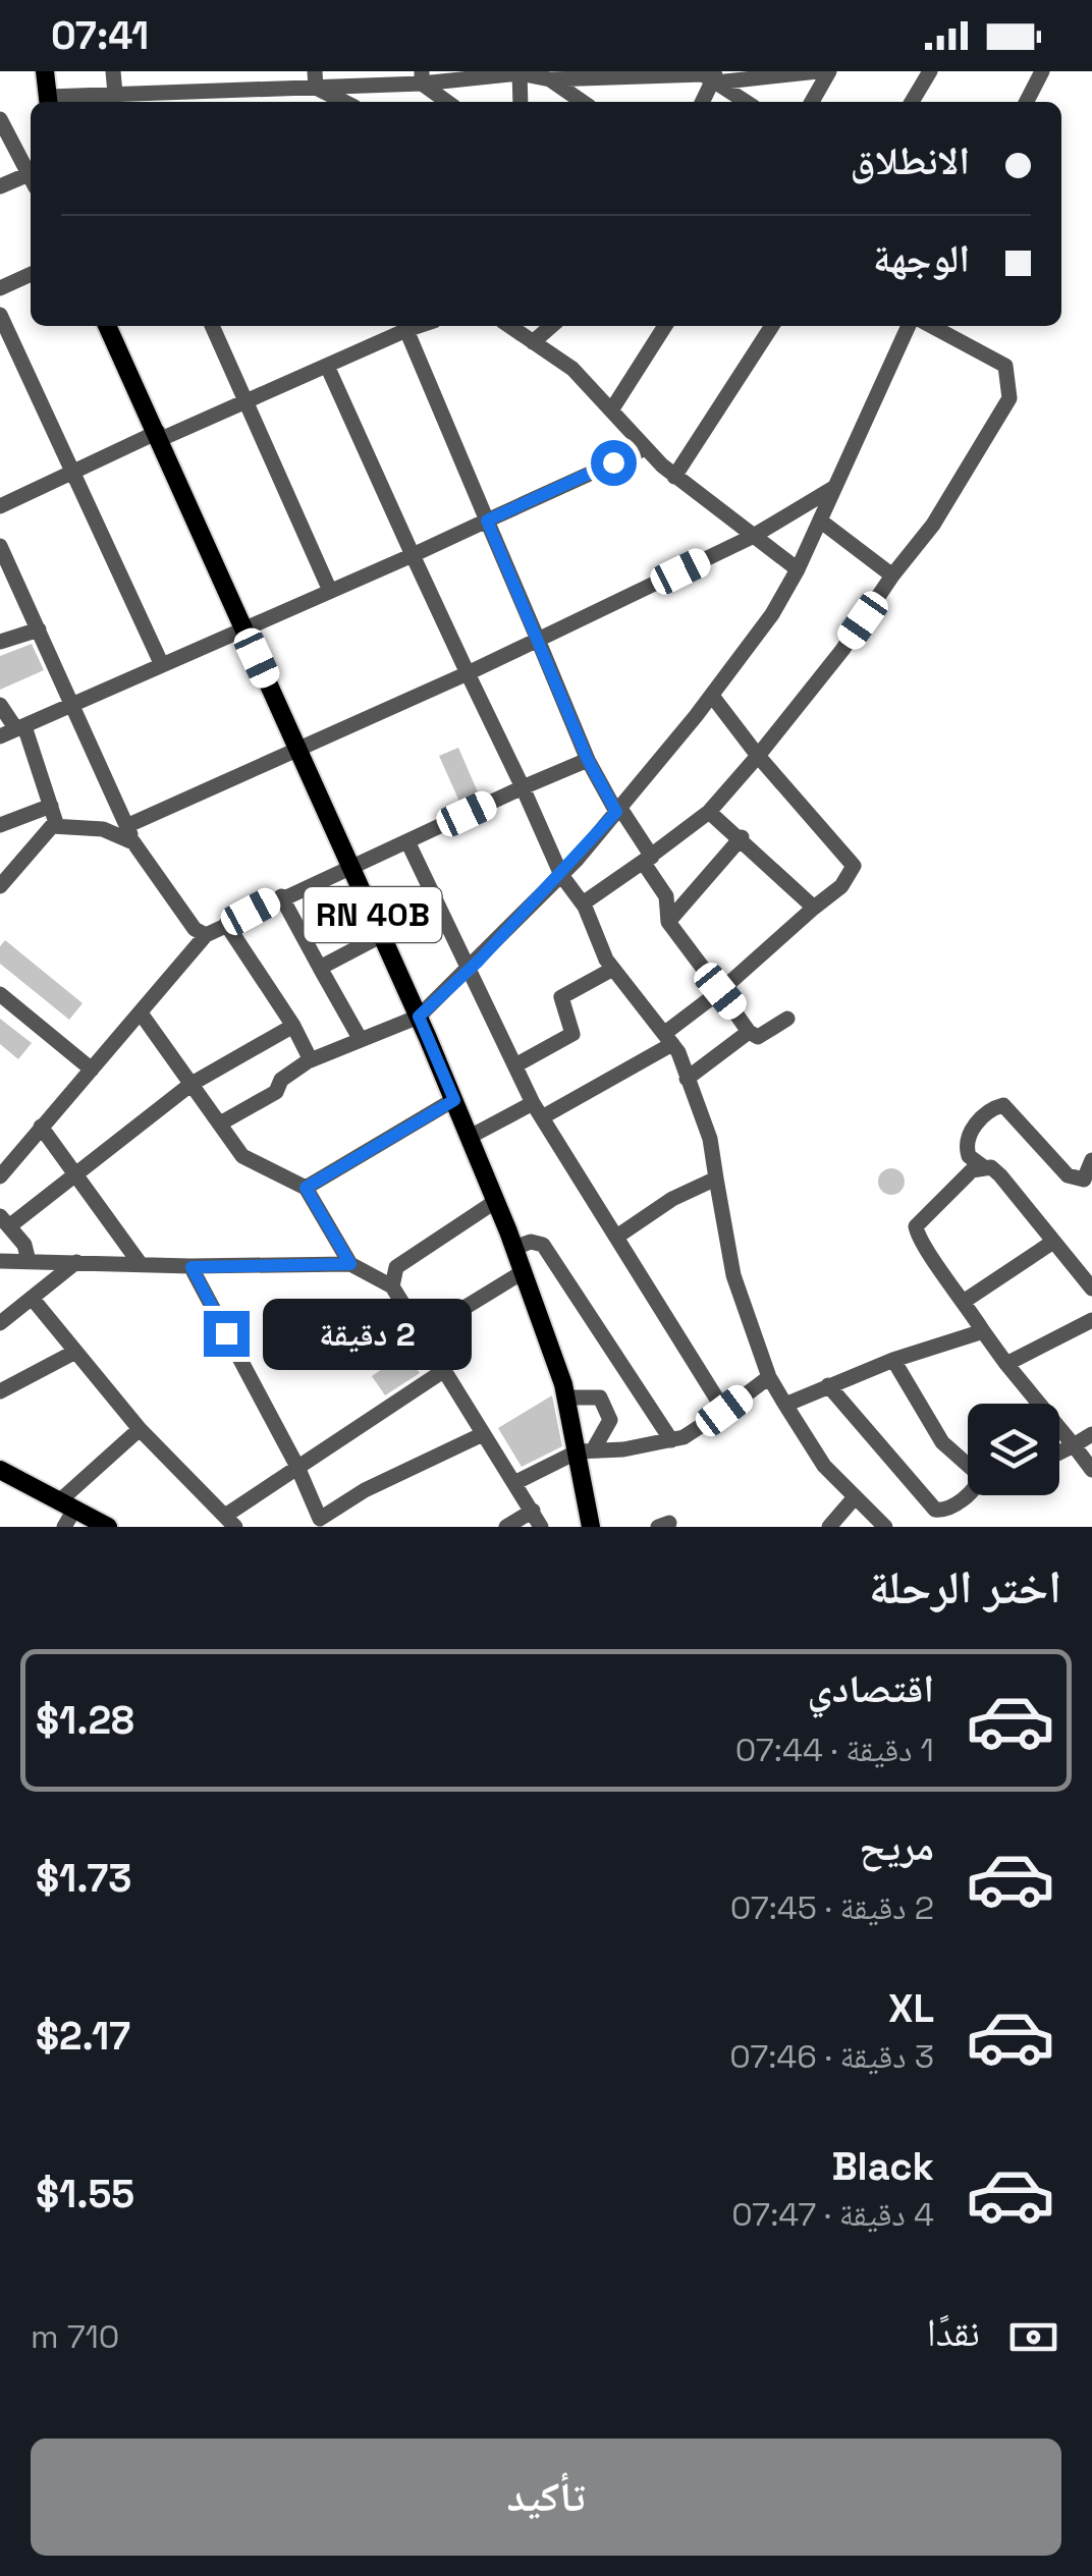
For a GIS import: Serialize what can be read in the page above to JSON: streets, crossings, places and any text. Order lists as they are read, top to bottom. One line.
{"streets":{"main road":["RN 40B"]},"page":{"status":"07:41","banner":["الانطلاق","الوجهة"],"bubble":"2 دقيقة","heading":"اختر الرحلة","list":[{"name":"اقتصادي","note":"1 دقيقة · 07:44","value":"$1.28"},{"name":"مريح","note":"2 دقيقة · 07:45","value":"$1.73"},{"name":"XL","note":"3 دقيقة · 07:46","value":"$2.17"},{"name":"Black","note":"4 دقيقة · 07:47","value":"$1.55"}],"pay":["نقدًا","710 m"],"buttons":"تأكيد"}}
